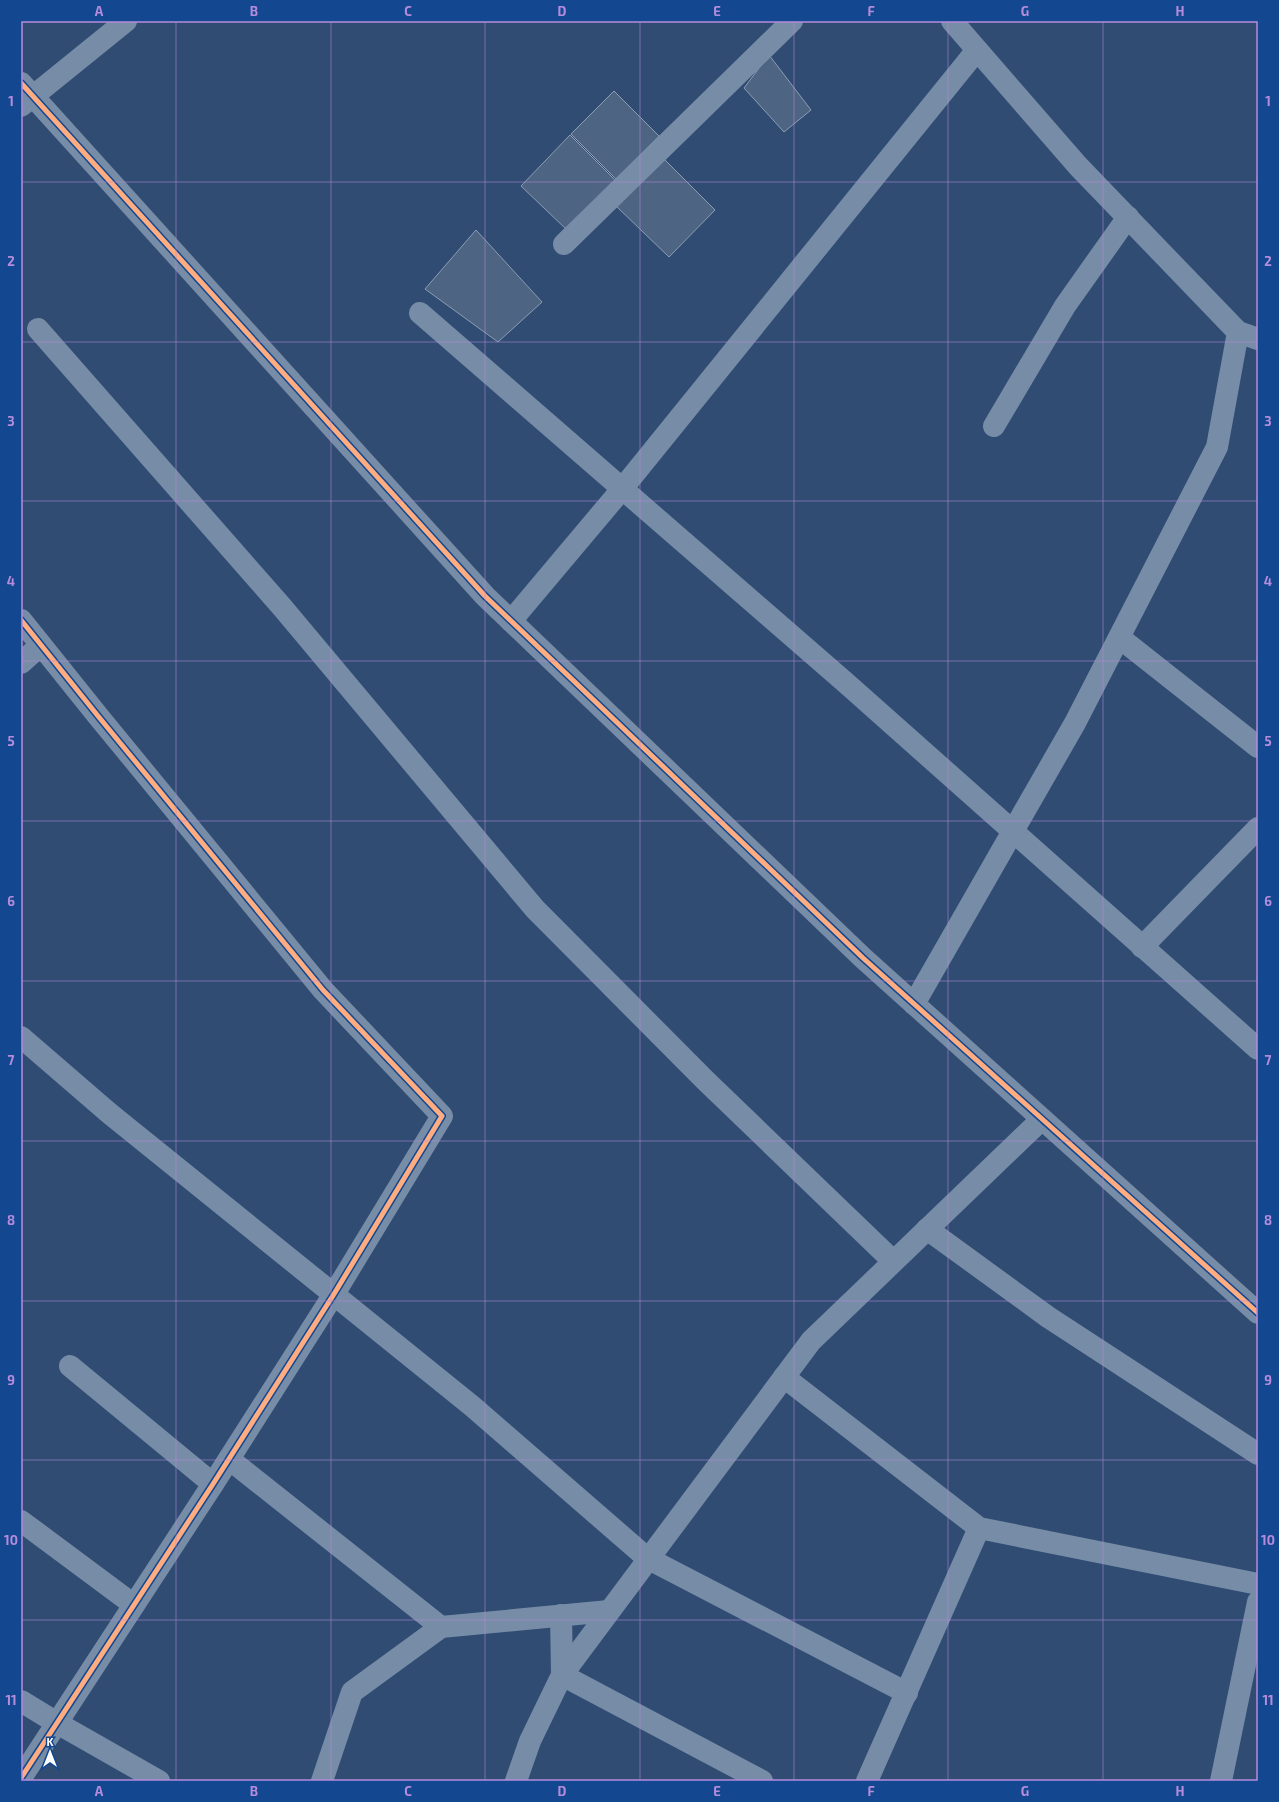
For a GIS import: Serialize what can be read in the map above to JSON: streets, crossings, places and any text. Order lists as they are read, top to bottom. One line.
{"north":"top","grid":{"columns":["A","B","C","D","E","F","G","H"],"rows":["1","2","3","4","5","6","7","8","9","10","11"]}}
